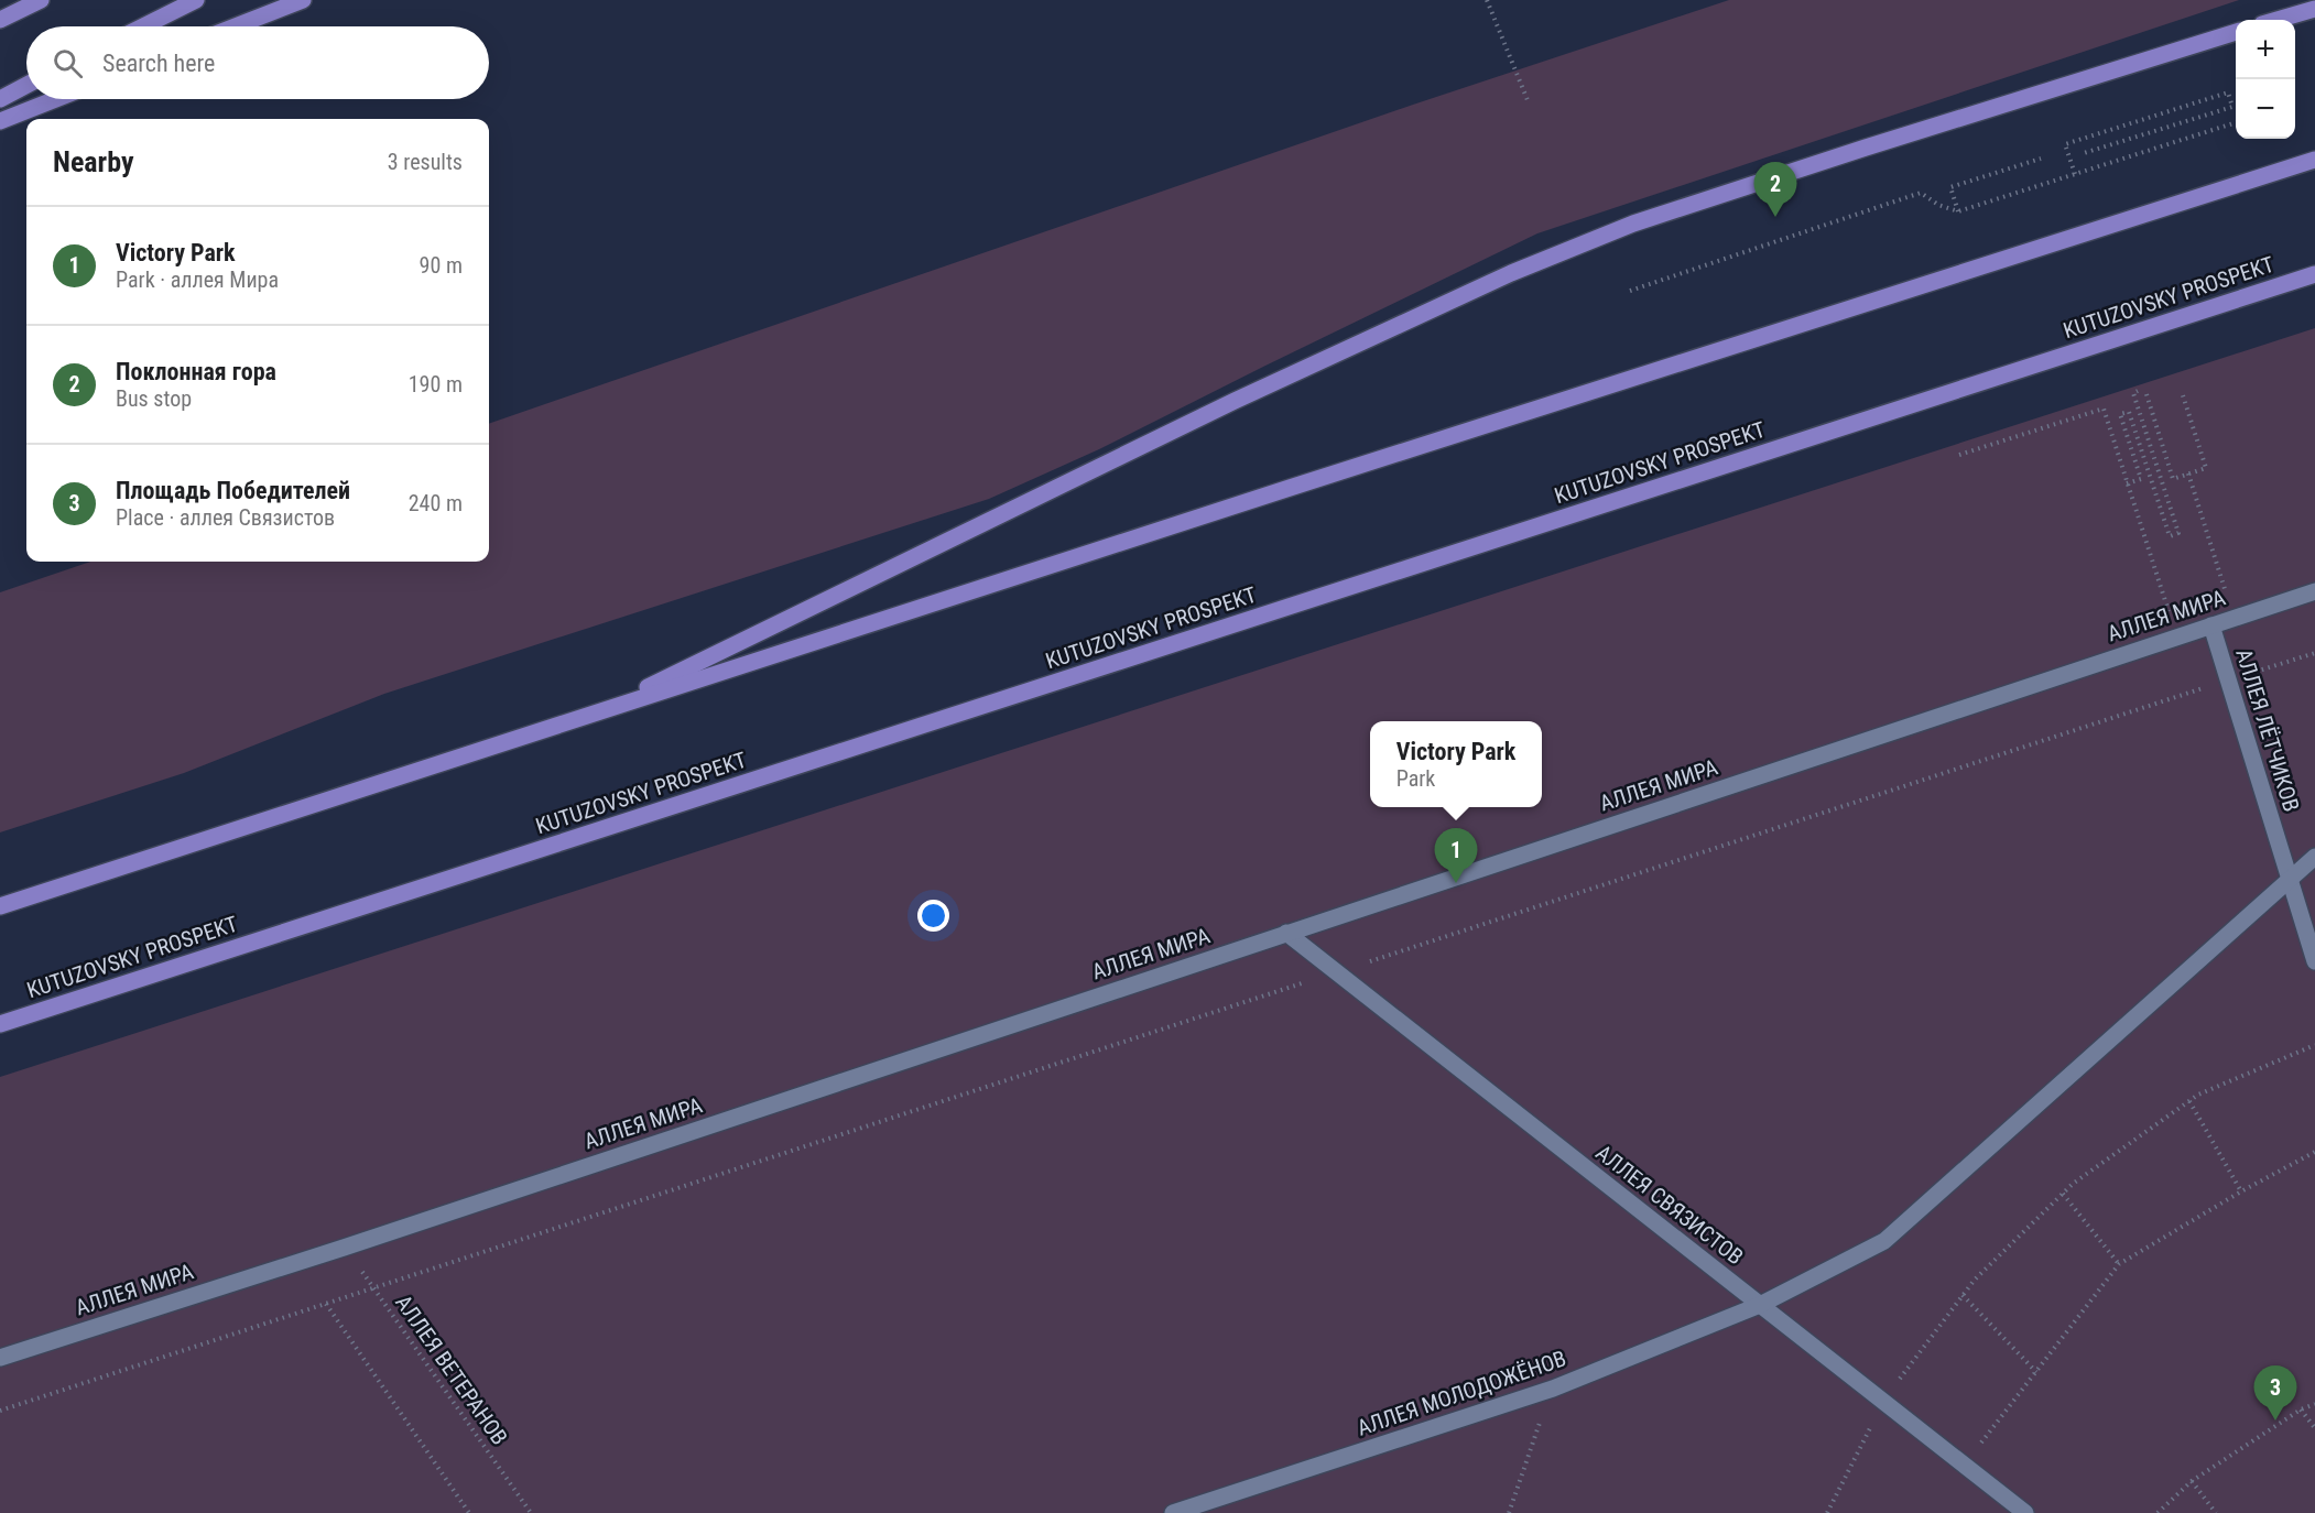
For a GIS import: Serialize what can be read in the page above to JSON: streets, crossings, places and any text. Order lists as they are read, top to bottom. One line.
{"streets":{"main road":["KUTUZOVSKY PROSPEKT"],"street":["АЛЛЕЯ МИРА","АЛЛЕЯ ЛЁТЧИКОВ","АЛЛЕЯ СВЯЗИСТОВ","АЛЛЕЯ МОЛОДОЖЁНОВ"],"path":["АЛЛЕЯ ВЕТЕРАНОВ"]},"crossings":[["АЛЛЕЯ МИРА","АЛЛЕЯ ЛЁТЧИКОВ"],["АЛЛЕЯ МИРА","АЛЛЕЯ СВЯЗИСТОВ"],["АЛЛЕЯ МИРА","АЛЛЕЯ ВЕТЕРАНОВ"],["АЛЛЕЯ ЛЁТЧИКОВ","АЛЛЕЯ МОЛОДОЖЁНОВ"],["АЛЛЕЯ СВЯЗИСТОВ","АЛЛЕЯ МОЛОДОЖЁНОВ"]],"page":{"map_buttons":["+","−"],"search":"Search here","heading":["Nearby","3 results"],"pins":["2","1","3"],"list":[{"mark":"1","name":"Victory Park","note":"Park · аллея Мира","value":"90 m"},{"mark":"2","name":"Поклонная гора","note":"Bus stop","value":"190 m"},{"mark":"3","name":"Площадь Победителей","note":"Place · аллея Связистов","value":"240 m"}],"popup":["Victory Park","Park"]}}
